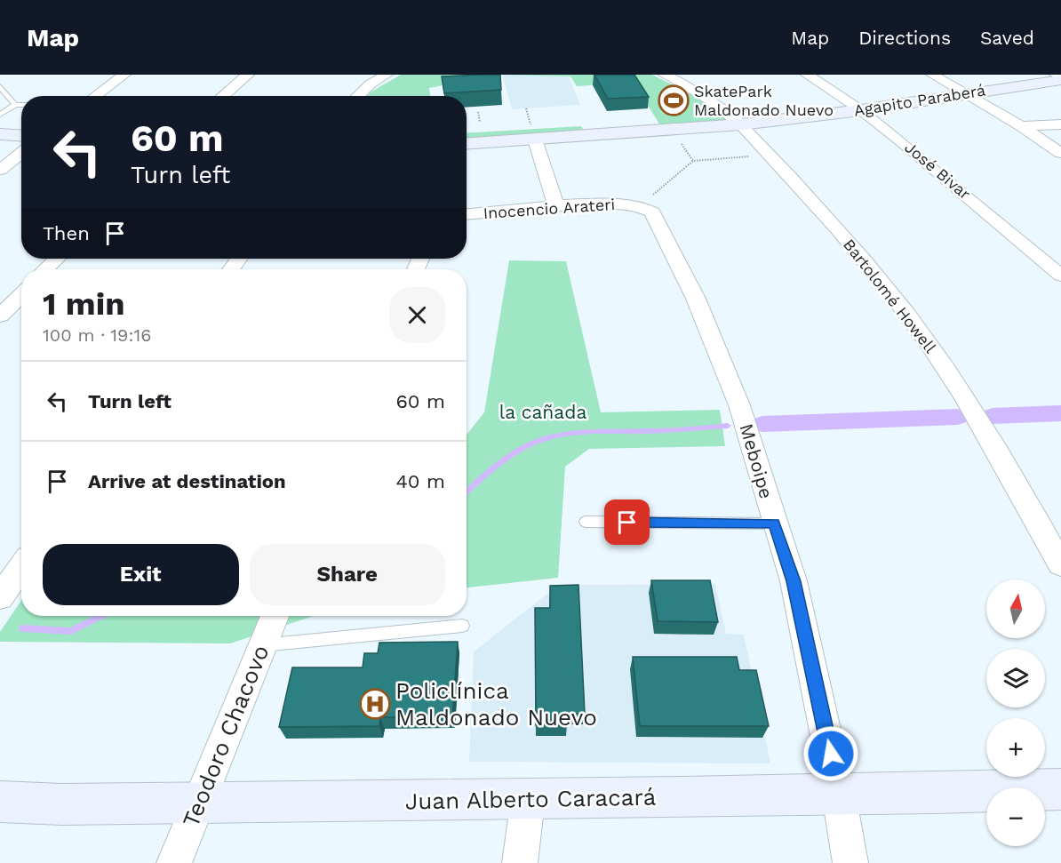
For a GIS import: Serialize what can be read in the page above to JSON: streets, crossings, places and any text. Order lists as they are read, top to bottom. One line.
{"streets":{"street":["Agapito Paraberá","José Bivar","Inocencio Arateri","Bartolomé Howell","Meboipe","Teodoro Chacovo","Juan Alberto Caracará"]},"crossings":[["Agapito Paraberá","José Bivar"],["Agapito Paraberá","Bartolomé Howell"],["Inocencio Arateri","Meboipe"],["Meboipe","Juan Alberto Caracará"],["Teodoro Chacovo","Juan Alberto Caracará"]],"parks":["la cañada"],"places":{"sports":["SkatePark Maldonado Nuevo"],"hospital":["Policlínica Maldonado Nuevo"]},"north":"top","page":{"header":"Map","nav":["Map","Directions","Saved"],"turn":["60 m","Turn left"],"then":"Then","heading":["1 min","100 m · 19:16"],"list":[{"name":"Turn left","value":"60 m"},{"name":"Arrive at destination","value":"40 m"}],"buttons":["Exit","Share"],"map_buttons":["+","−"]}}
